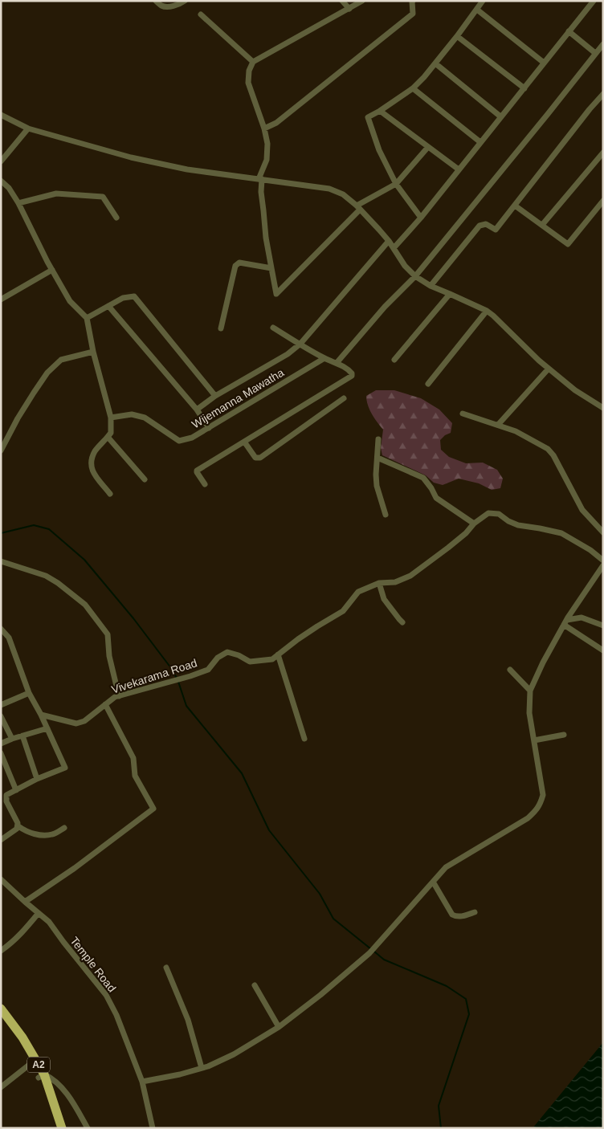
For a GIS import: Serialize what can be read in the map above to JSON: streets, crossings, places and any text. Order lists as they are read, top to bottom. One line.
{"streets":{"highway":["A2"],"street":["Wijemanna Mawatha","Vivekarama Road","Temple Road"]}}
